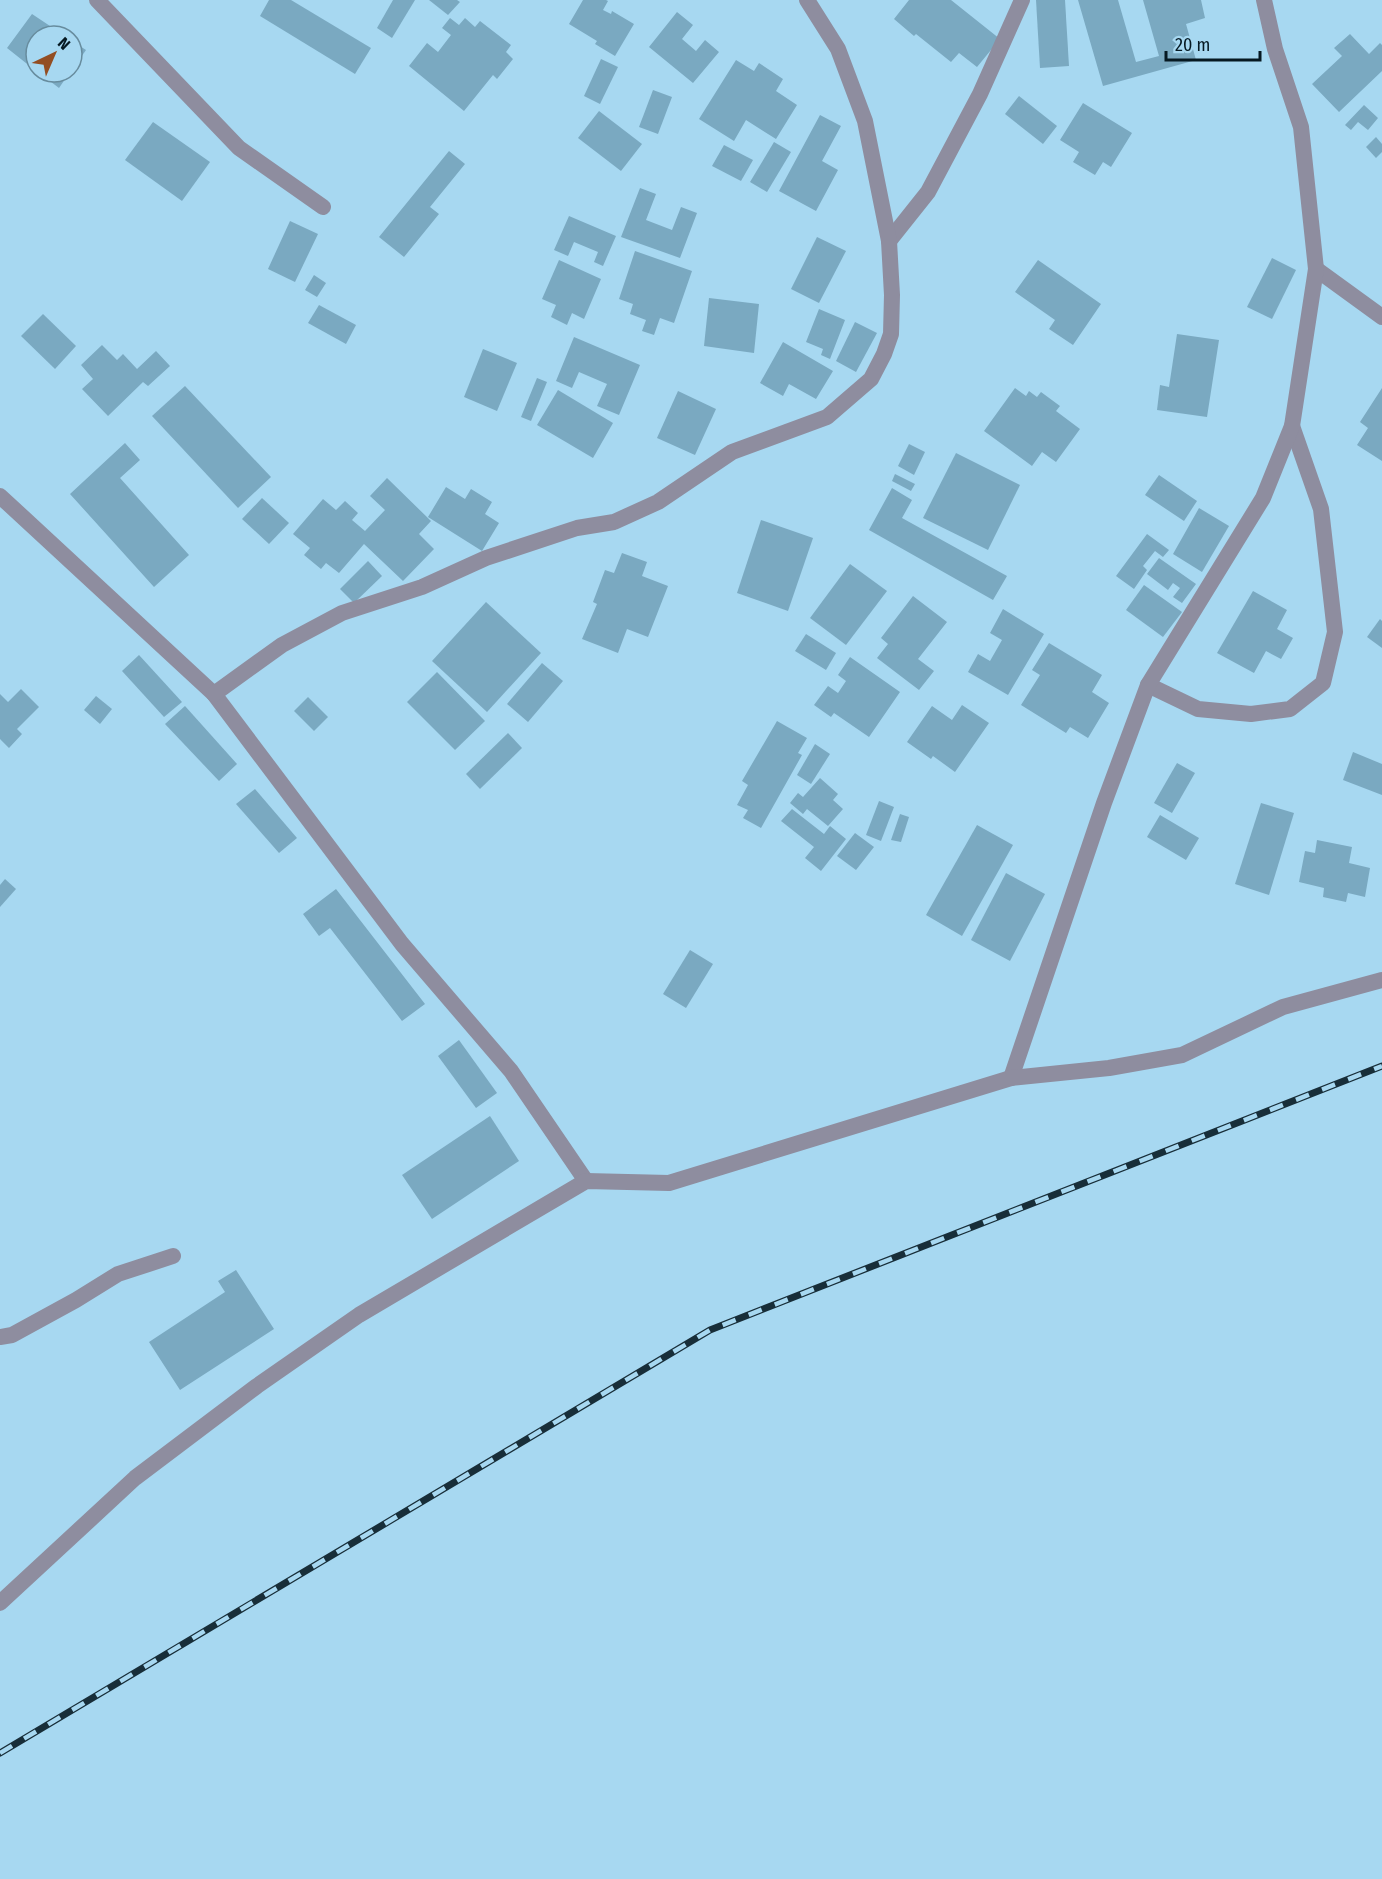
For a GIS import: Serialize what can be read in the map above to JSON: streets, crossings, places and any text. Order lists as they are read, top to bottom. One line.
{"scale_bar":"20 m","north":"top right"}
